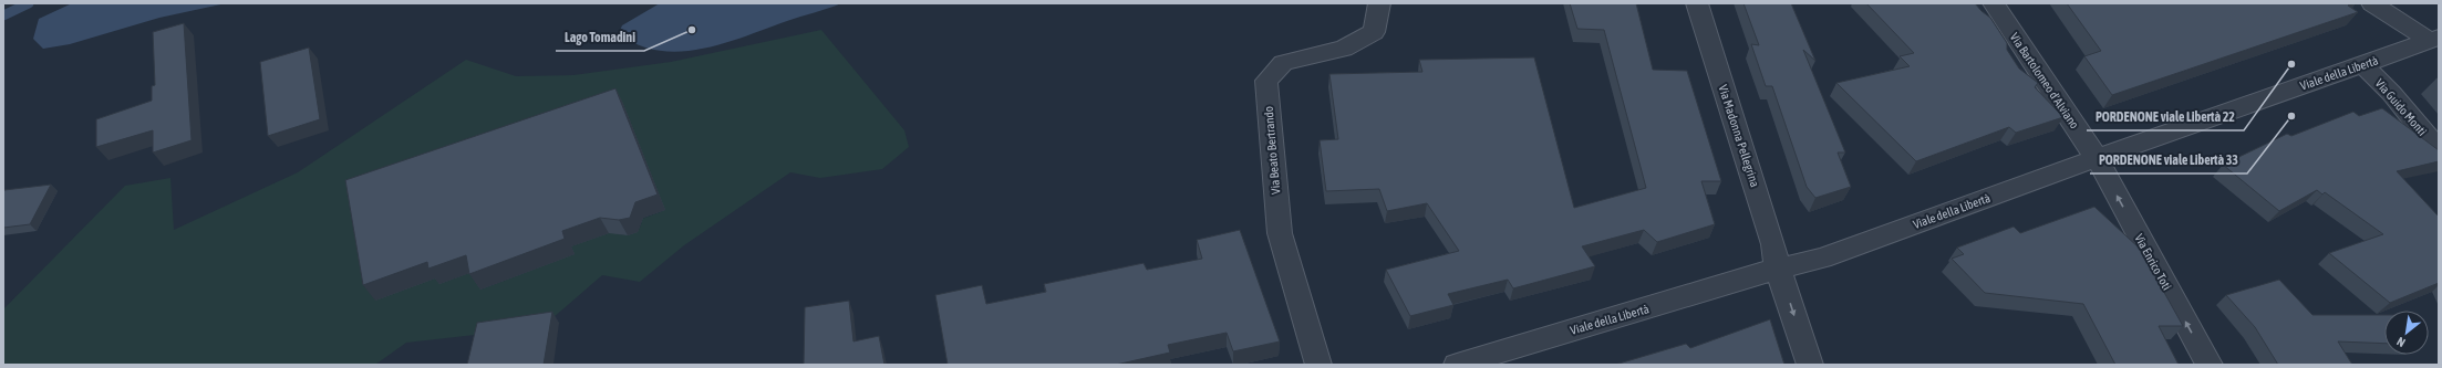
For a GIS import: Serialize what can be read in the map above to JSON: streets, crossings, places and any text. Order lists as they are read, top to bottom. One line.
{"streets":{"street":["Viale della Libertà","Via Bartolomeo d'Alviano","Via Guido Monti","Via Madonna Pellegrina","Via Beato Bertrando","Via Enrico Toti"]},"crossings":[["Viale della Libertà","Via Bartolomeo d'Alviano"],["Viale della Libertà","Via Guido Monti"],["Viale della Libertà","Via Madonna Pellegrina"],["Viale della Libertà","Via Enrico Toti"],["Via Bartolomeo d'Alviano","Via Enrico Toti"]],"one_way":["Via Enrico Toti"],"places":["Lago Tomadini","PORDENONE viale Libertà 22","PORDENONE viale Libertà 33"],"north":"bottom left"}
